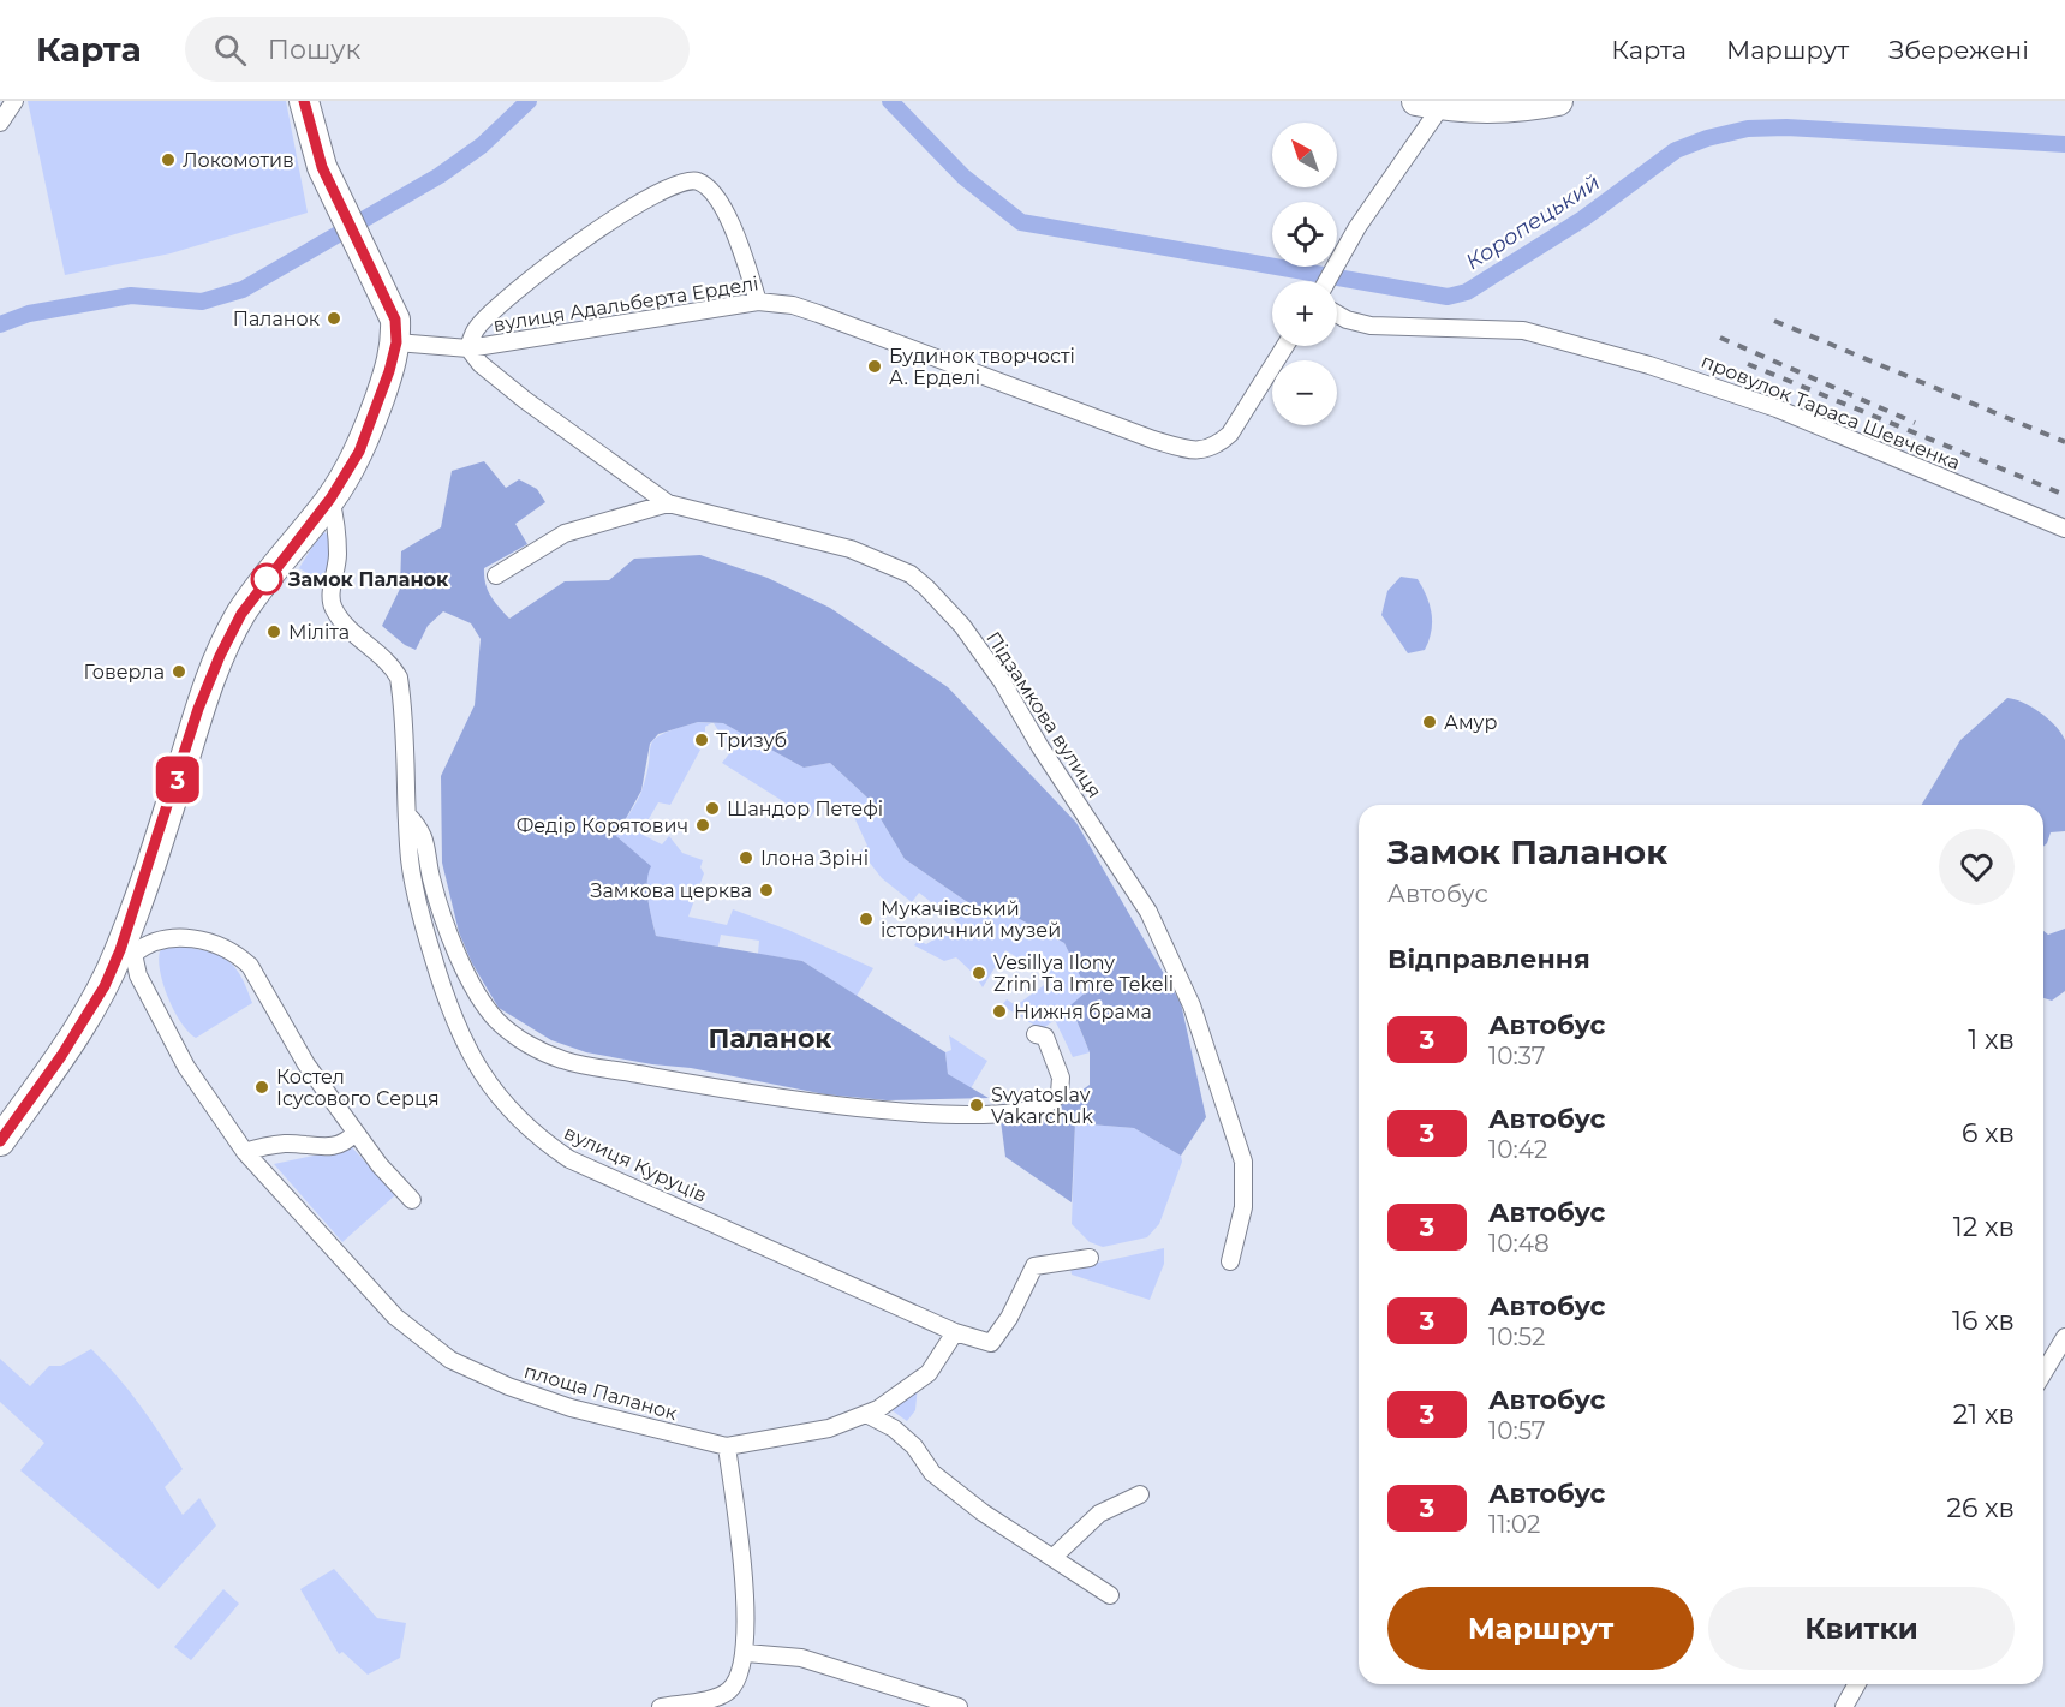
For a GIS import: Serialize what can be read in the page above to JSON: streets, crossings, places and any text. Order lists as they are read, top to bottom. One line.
{"streets":{"street":["вулиця Адальберта Ерделі","провулок Тараса Шевченка","Підзамкова вулиця","вулиця Куруців","площа Паланок"]},"crossings":[["вулиця Куруців","площа Паланок"]],"districts":["Паланок"],"water":["Коропецький"],"places":["Локомотив","Паланок","Будинок творчості А. Ерделі","Замок Паланок","Міліта","Говерла","Амур","Тризуб","Шандор Петефі","Федір Корятович","Ілона Зріні","Замкова церква","Мукачівський історичний музей","Vesillya Ilony Zrini Ta Imre Tekeli","Нижня брама","Костел Ісусового Серця","Svyatoslav Vakarchuk"],"lines":["bus line 3"],"north":"top left","page":{"header":"Карта","search":"Пошук","nav":["Карта","Маршрут","Збережені"],"on_map":"3","map_buttons":["+","−"],"heading":[["Замок Паланок","Автобус"],"Відправлення"],"list":[{"mark":"3","name":"Автобус","note":"10:37","value":"1 хв"},{"mark":"3","name":"Автобус","note":"10:42","value":"6 хв"},{"mark":"3","name":"Автобус","note":"10:48","value":"12 хв"},{"mark":"3","name":"Автобус","note":"10:52","value":"16 хв"},{"mark":"3","name":"Автобус","note":"10:57","value":"21 хв"},{"mark":"3","name":"Автобус","note":"11:02","value":"26 хв"}],"buttons":["Маршрут","Квитки"]}}
